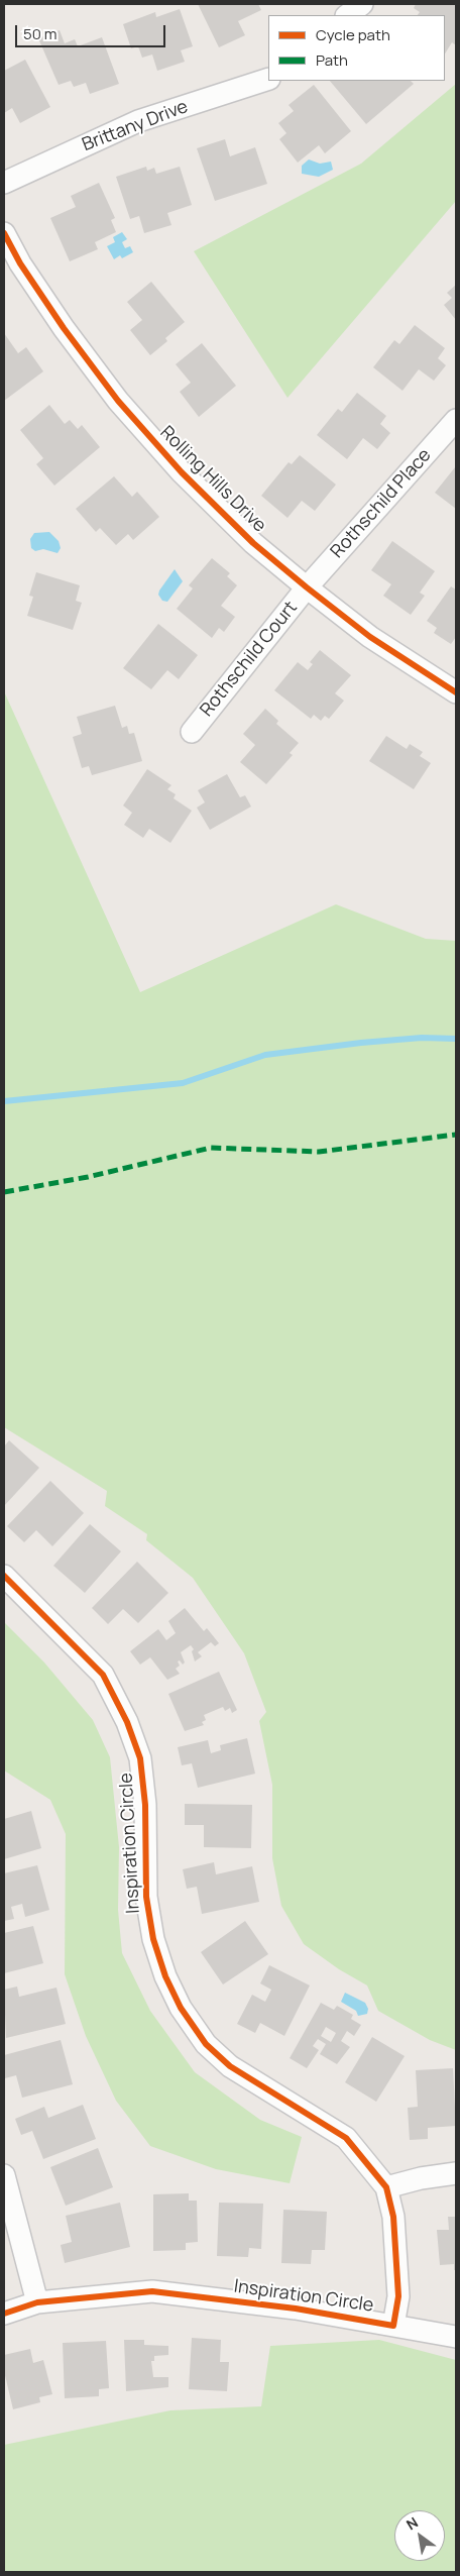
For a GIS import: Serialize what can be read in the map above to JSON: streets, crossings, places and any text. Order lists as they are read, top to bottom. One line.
{"streets":{"street":["Brittany Drive","Rolling Hills Drive","Rothschild Place","Rothschild Court","Inspiration Circle"]},"crossings":[["Rolling Hills Drive","Rothschild Place"],["Rolling Hills Drive","Rothschild Court"],["Rothschild Place","Rothschild Court"]],"legend":["Cycle path","Path"],"scale_bar":"50 m","north":"top left"}
